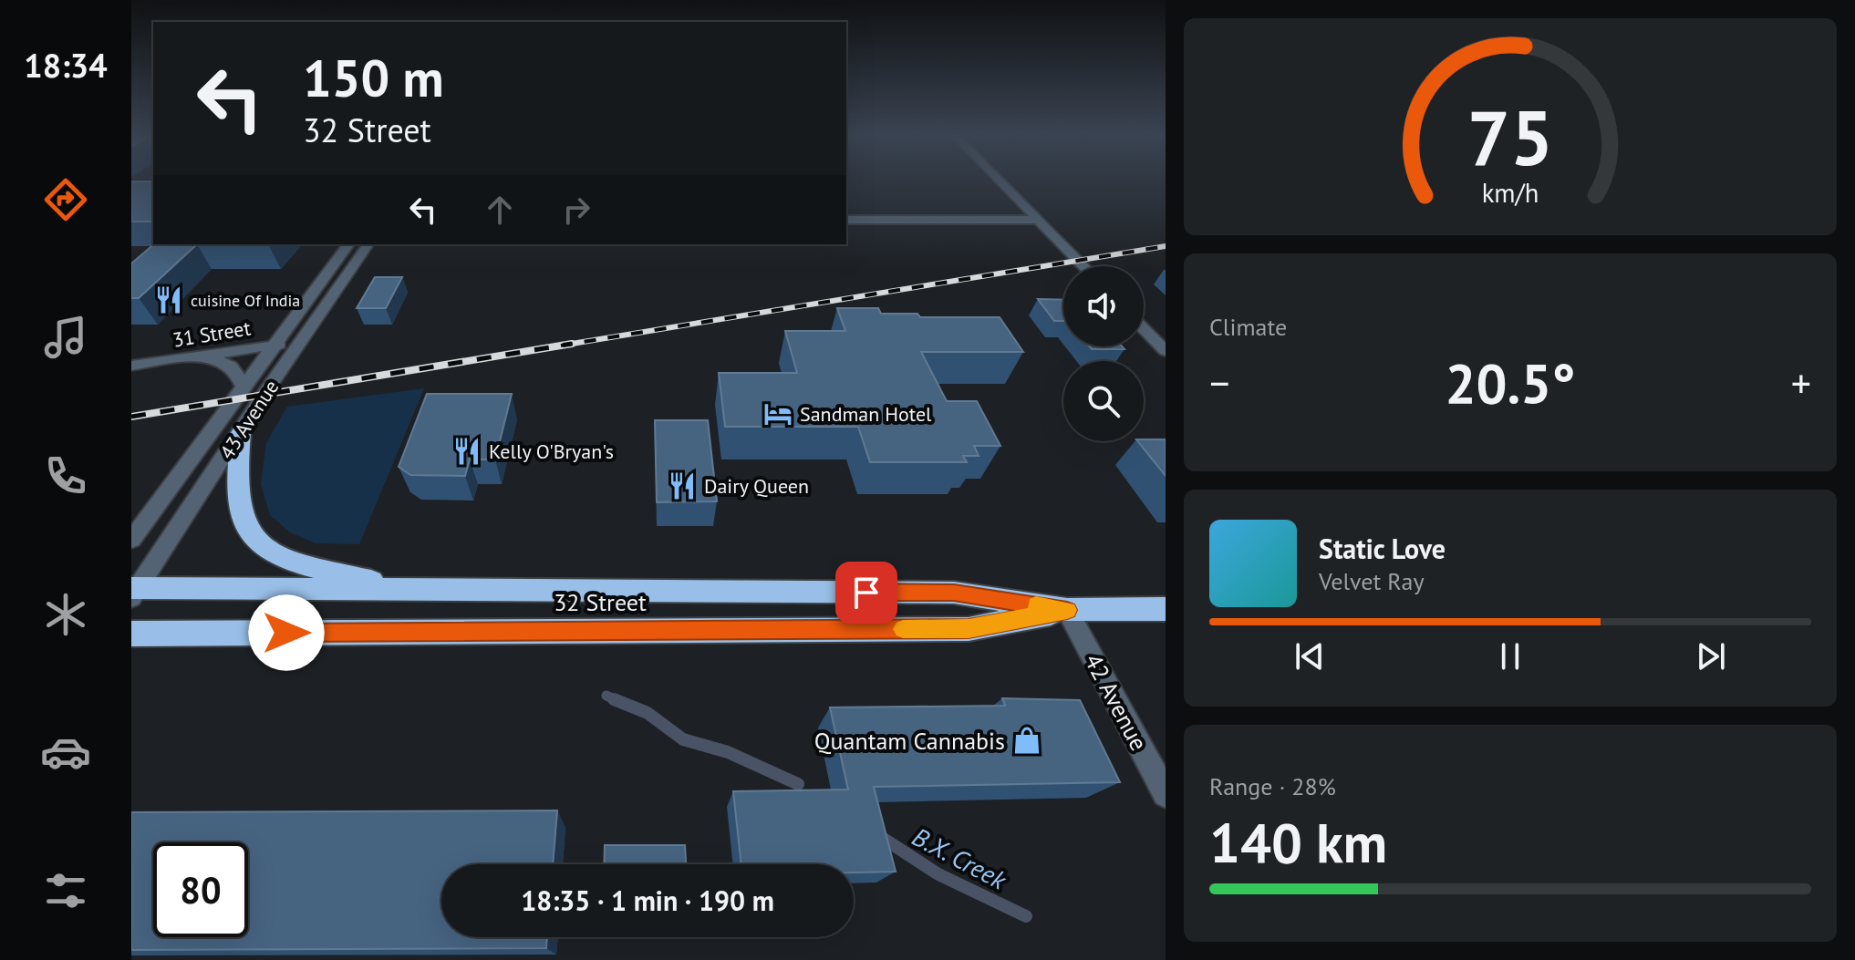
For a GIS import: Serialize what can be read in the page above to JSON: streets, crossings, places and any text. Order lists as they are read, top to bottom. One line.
{"streets":{"highway":["32 Street"],"street":["31 Street","43 Avenue","42 Avenue"]},"crossings":[["31 Street","43 Avenue"],["43 Avenue","32 Street"],["32 Street","42 Avenue"]],"water":["B.X. Creek"],"places":{"restaurant":["cuisine Of India","Kelly O'Bryan's","Dairy Queen"],"hotel":["Sandman Hotel"],"shop":["Quantam Cannabis"]},"page":{"tabs":"18:34","turn":["150 m","32 Street"],"tile":["Climate",["Range · 28%","140 km"]],"heat":["−","20.5°","+"],"song":["Static Love","Velvet Ray"],"limit":"80","trip":"18:35 · 1 min · 190 m","gauge":["75","km/h"]}}
